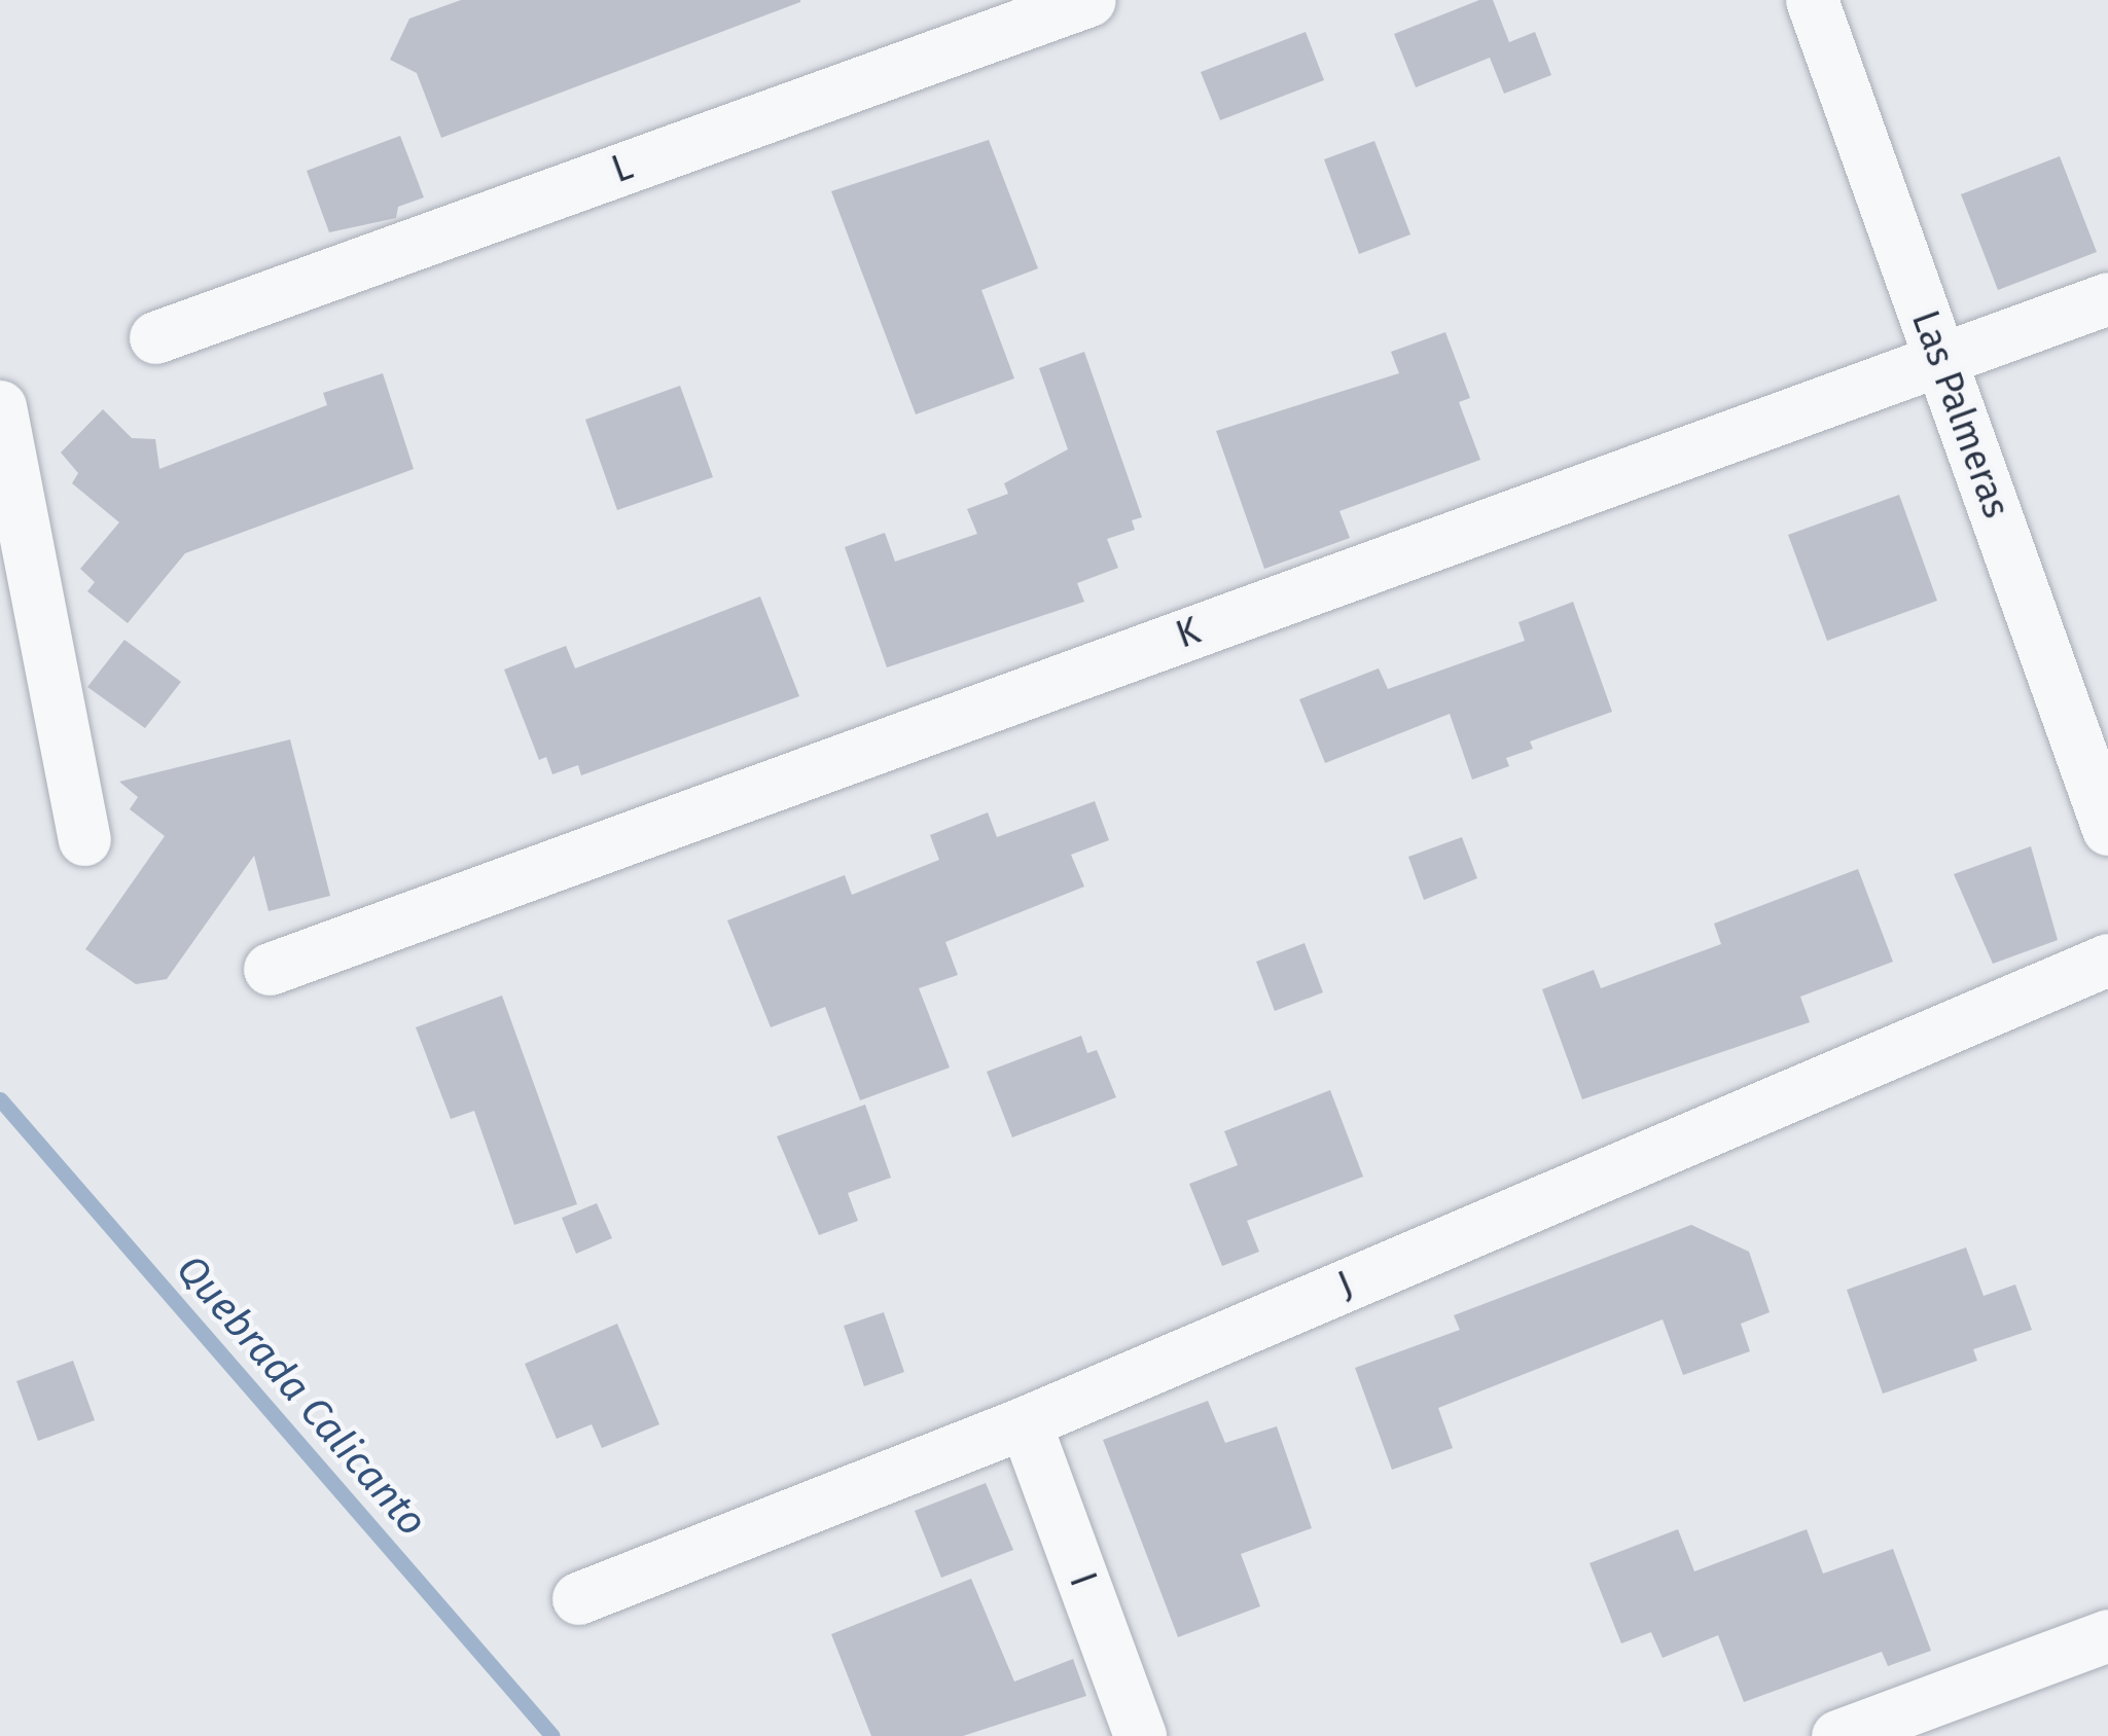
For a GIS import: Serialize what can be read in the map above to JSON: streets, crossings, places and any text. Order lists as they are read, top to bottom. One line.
{"streets":{"street":["L","Las Palmeras","K","J","I"]},"crossings":[["Las Palmeras","K"],["J","I"]],"water":["Quebrada Calicanto"]}
